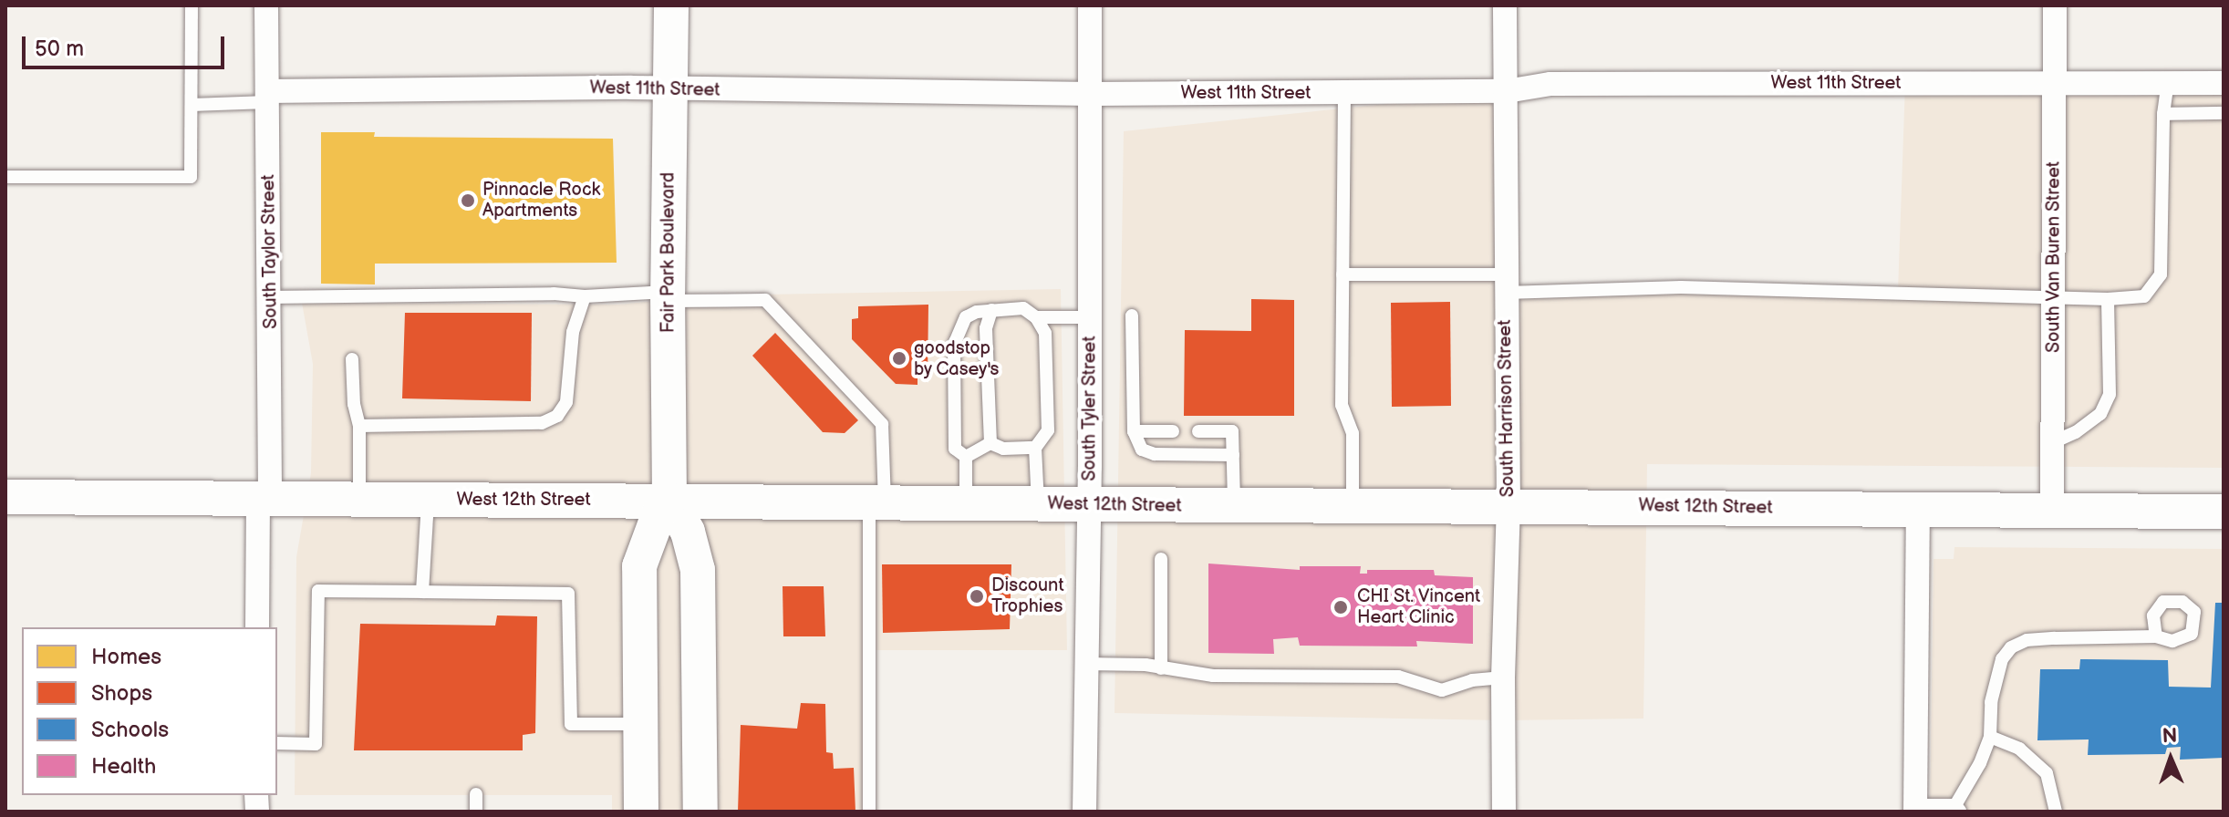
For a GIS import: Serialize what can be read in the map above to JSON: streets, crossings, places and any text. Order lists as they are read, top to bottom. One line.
{"streets":{"main road":["Fair Park Boulevard","West 12th Street"],"street":["West 11th Street","South Taylor Street","South Van Buren Street","South Tyler Street","South Harrison Street"]},"crossings":[["West 11th Street","South Taylor Street"],["West 11th Street","Fair Park Boulevard"],["West 11th Street","South Van Buren Street"],["West 11th Street","South Tyler Street"],["West 11th Street","South Harrison Street"],["South Taylor Street","West 12th Street"],["Fair Park Boulevard","West 12th Street"],["South Van Buren Street","West 12th Street"],["South Tyler Street","West 12th Street"],["South Harrison Street","West 12th Street"]],"places":["Pinnacle Rock Apartments","goodstop by Casey's","Discount Trophies","CHI St. Vincent Heart Clinic"],"legend":["Homes","Shops","Schools","Health"],"scale_bar":"50 m","north":"top"}
